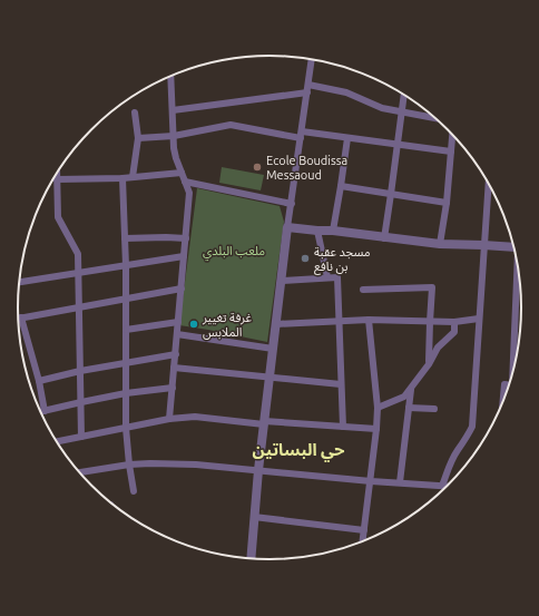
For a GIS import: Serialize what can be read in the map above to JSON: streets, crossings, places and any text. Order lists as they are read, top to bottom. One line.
{"districts":["حي البساتين"],"parks":["ملعب البلدي"],"places":["Ecole Boudissa Messaoud","مسجد عقبة بن نافع","غرفة تغيير الملابس"]}
